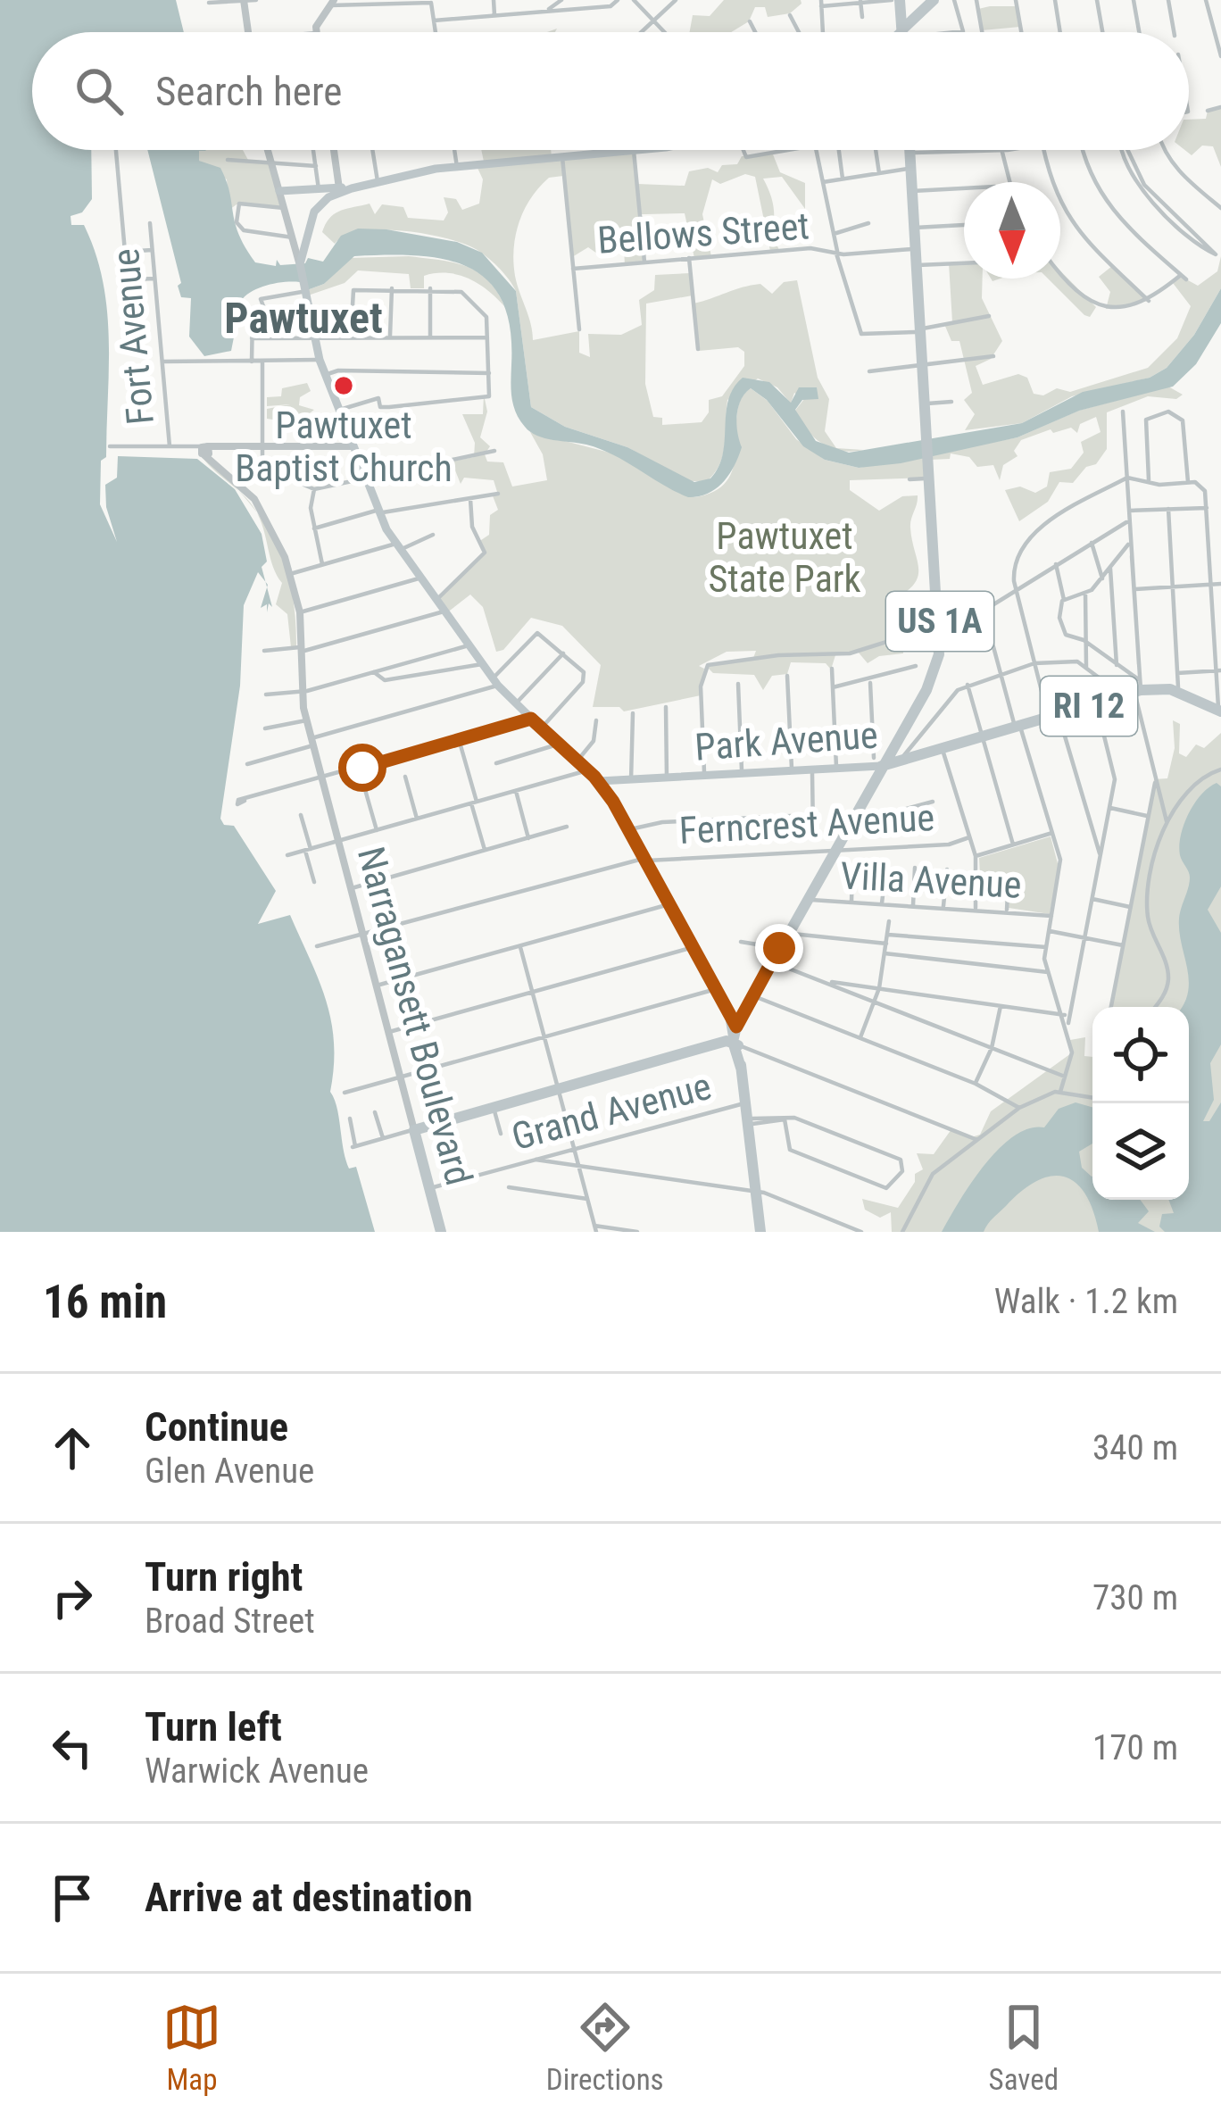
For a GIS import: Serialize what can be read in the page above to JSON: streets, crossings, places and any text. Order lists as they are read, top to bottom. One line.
{"streets":{"main road":["US 1A","RI 12","Park Avenue","Narragansett Boulevard"],"street":["Bellows Street","Fort Avenue","Ferncrest Avenue","Villa Avenue","Grand Avenue"]},"crossings":[["US 1A","Park Avenue"],["US 1A","Ferncrest Avenue"],["US 1A","Villa Avenue"],["Ferncrest Avenue","Narragansett Boulevard"],["Narragansett Boulevard","Grand Avenue"]],"districts":["Pawtuxet"],"parks":["Pawtuxet State Park"],"places":["Pawtuxet Baptist Church"],"north":"bottom","page":{"search":"Search here","heading":["16 min","Walk · 1.2 km"],"list":[["Continue","Glen Avenue","340 m"],["Turn right","Broad Street","730 m"],["Turn left","Warwick Avenue","170 m"],"Arrive at destination"],"nav":["Map","Directions","Saved"]}}
